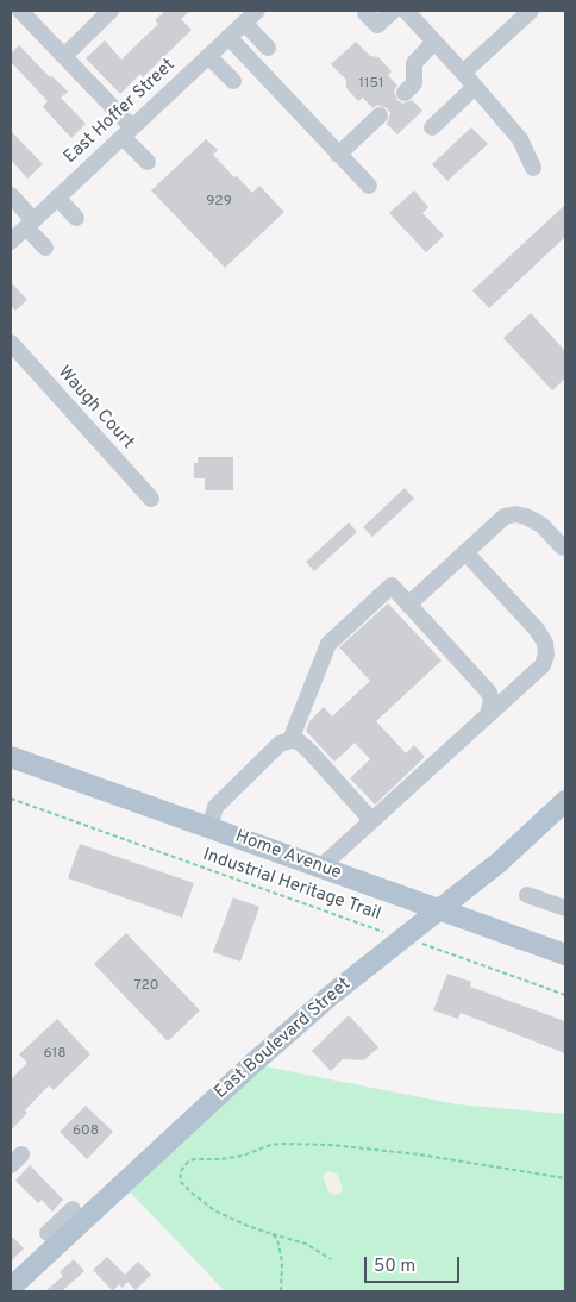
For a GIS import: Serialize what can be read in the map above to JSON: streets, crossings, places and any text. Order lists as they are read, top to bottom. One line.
{"streets":{"main road":["Home Avenue","East Boulevard Street"],"street":["East Hoffer Street","Waugh Court"],"path":["Industrial Heritage Trail"]},"crossings":[["Home Avenue","East Boulevard Street"],["Industrial Heritage Trail","East Boulevard Street"]],"house_numbers":["1151","929","720","618","608"],"scale_bar":"50 m"}
